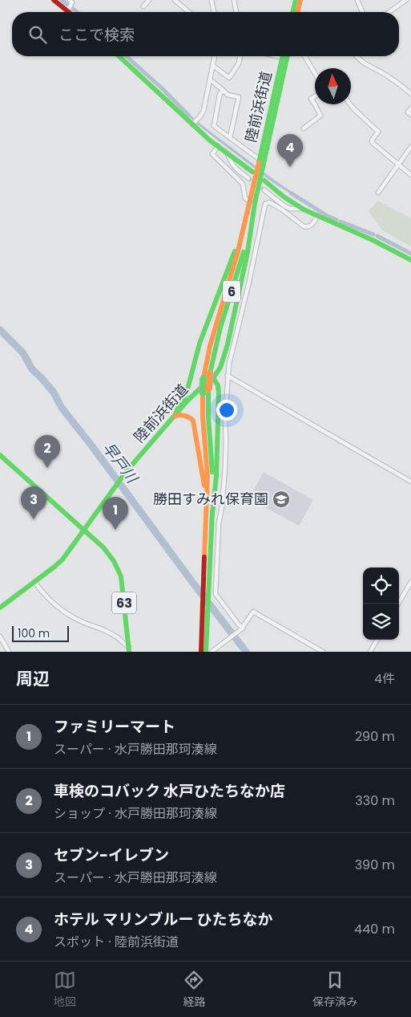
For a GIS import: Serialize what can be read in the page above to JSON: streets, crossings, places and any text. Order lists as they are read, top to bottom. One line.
{"streets":{"main road":["陸前浜街道","6","63"]},"crossings":[["陸前浜街道","6"],["陸前浜街道","63"]],"water":["早戸川"],"places":{"school or university":["勝田すみれ保育園"]},"scale_bar":"100 m","north":"top","page":{"search":"ここで検索","pins":["4","2","3","1"],"scale":"100 m","heading":["周辺","4件"],"list":[{"mark":"1","name":"ファミリーマート","note":"スーパー · 水戸勝田那珂湊線","value":"290 m"},{"mark":"2","name":"車検のコバック 水戸ひたちなか店","note":"ショップ · 水戸勝田那珂湊線","value":"330 m"},{"mark":"3","name":"セブン-イレブン","note":"スーパー · 水戸勝田那珂湊線","value":"390 m"},{"mark":"4","name":"ホテル マリンブルー ひたちなか","note":"スポット · 陸前浜街道","value":"440 m"}],"nav":["地図","経路","保存済み"]}}
